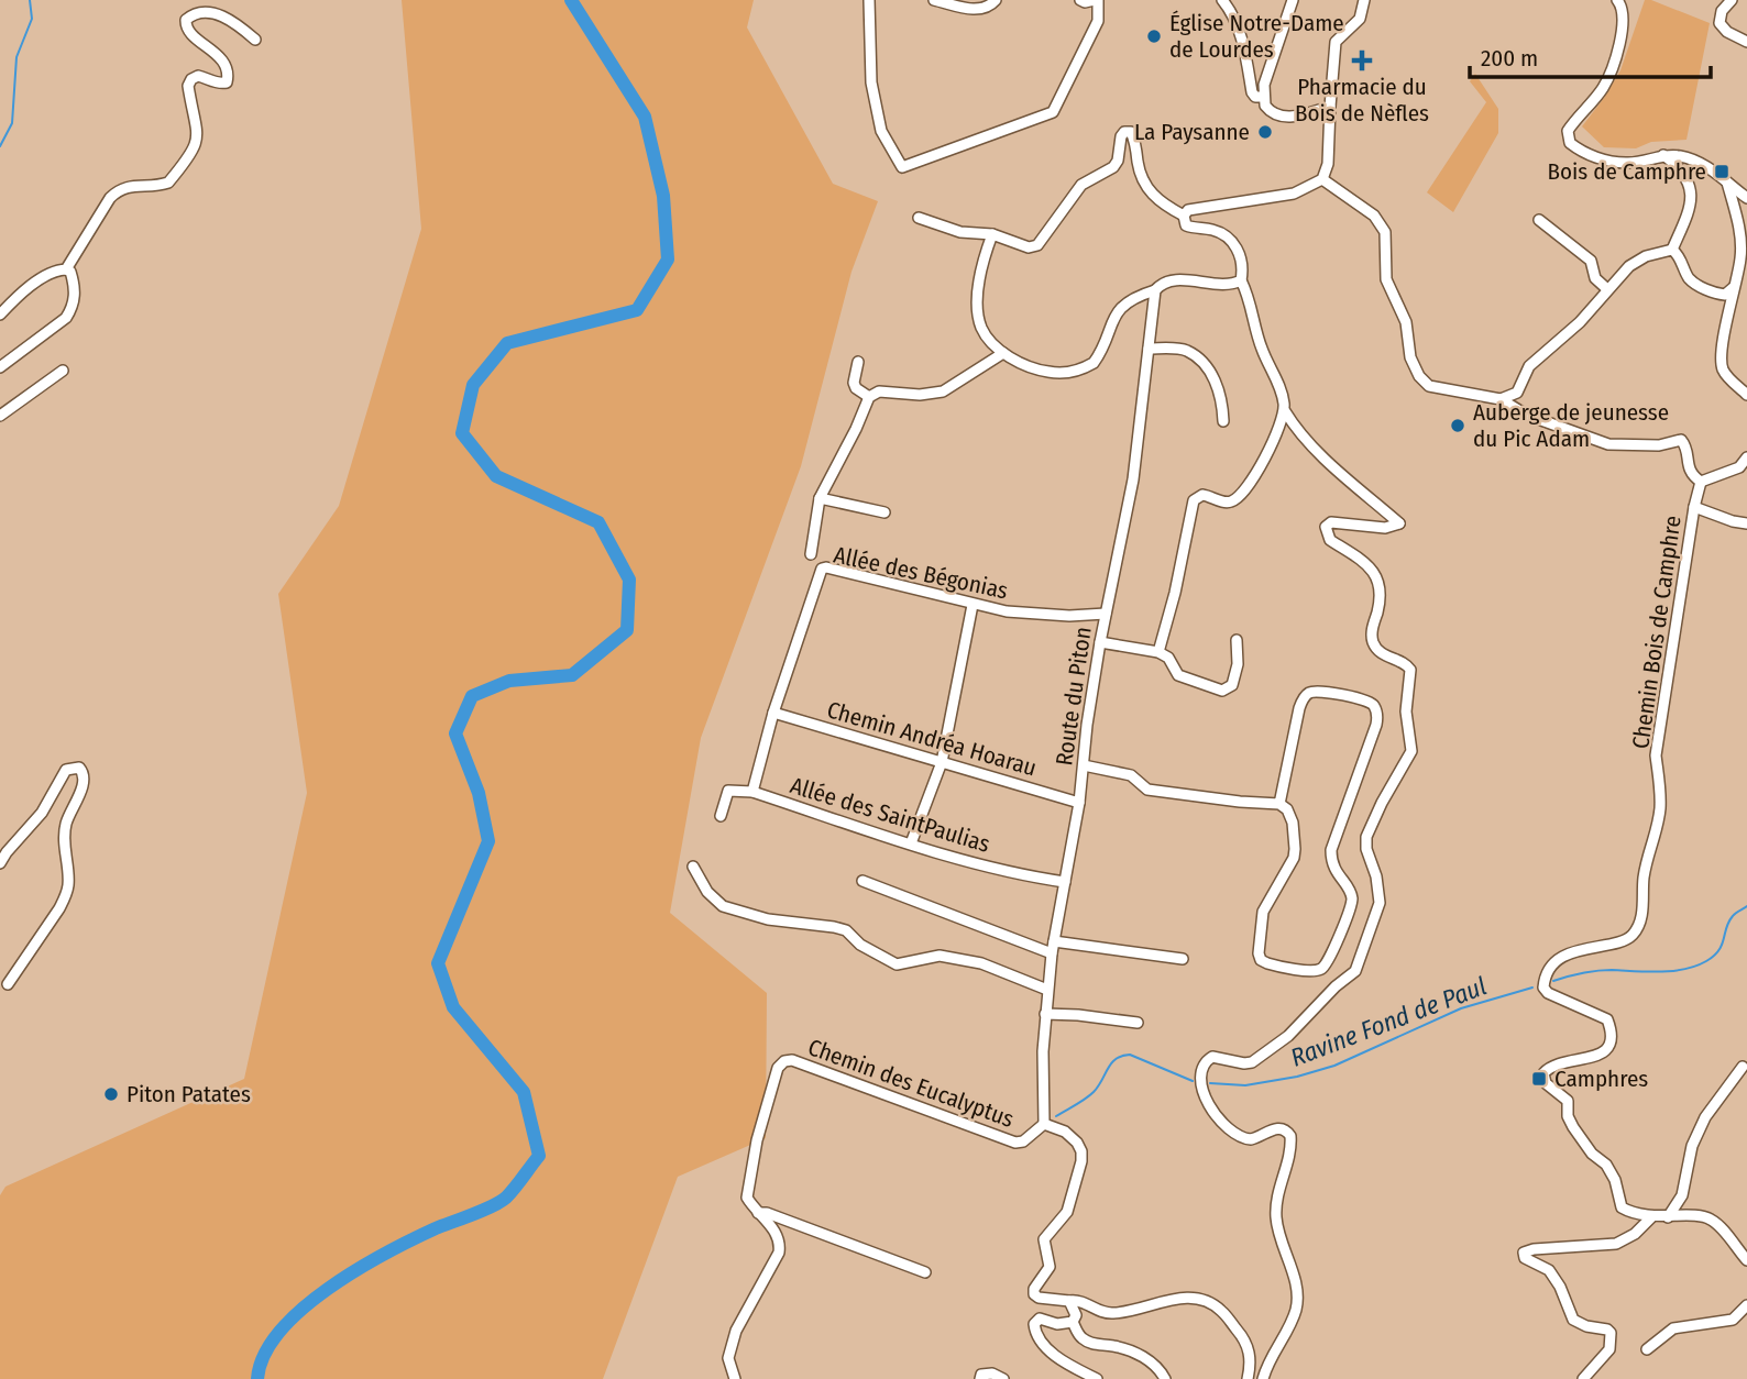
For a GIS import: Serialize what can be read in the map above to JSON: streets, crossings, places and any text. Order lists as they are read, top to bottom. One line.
{"streets":{"street":["Allée des Bégonias","Chemin Bois de Camphre","Route du Piton","Chemin Andréa Hoarau","Allée des SaintPaulias","Chemin des Eucalyptus"]},"crossings":[["Allée des Bégonias","Route du Piton"],["Allée des Bégonias","Chemin Andréa Hoarau"],["Allée des Bégonias","Allée des SaintPaulias"],["Route du Piton","Chemin Andréa Hoarau"],["Route du Piton","Allée des SaintPaulias"],["Route du Piton","Chemin des Eucalyptus"]],"water":["Ravine Fond de Paul"],"places":{"other":["Église Notre-Dame de Lourdes","La Paysanne","Auberge de jeunesse du Pic Adam","Piton Patates"],"health":["Pharmacie du Bois de Nèfles"],"transit":["Bois de Camphre","Camphres"]},"scale_bar":"200 m"}
